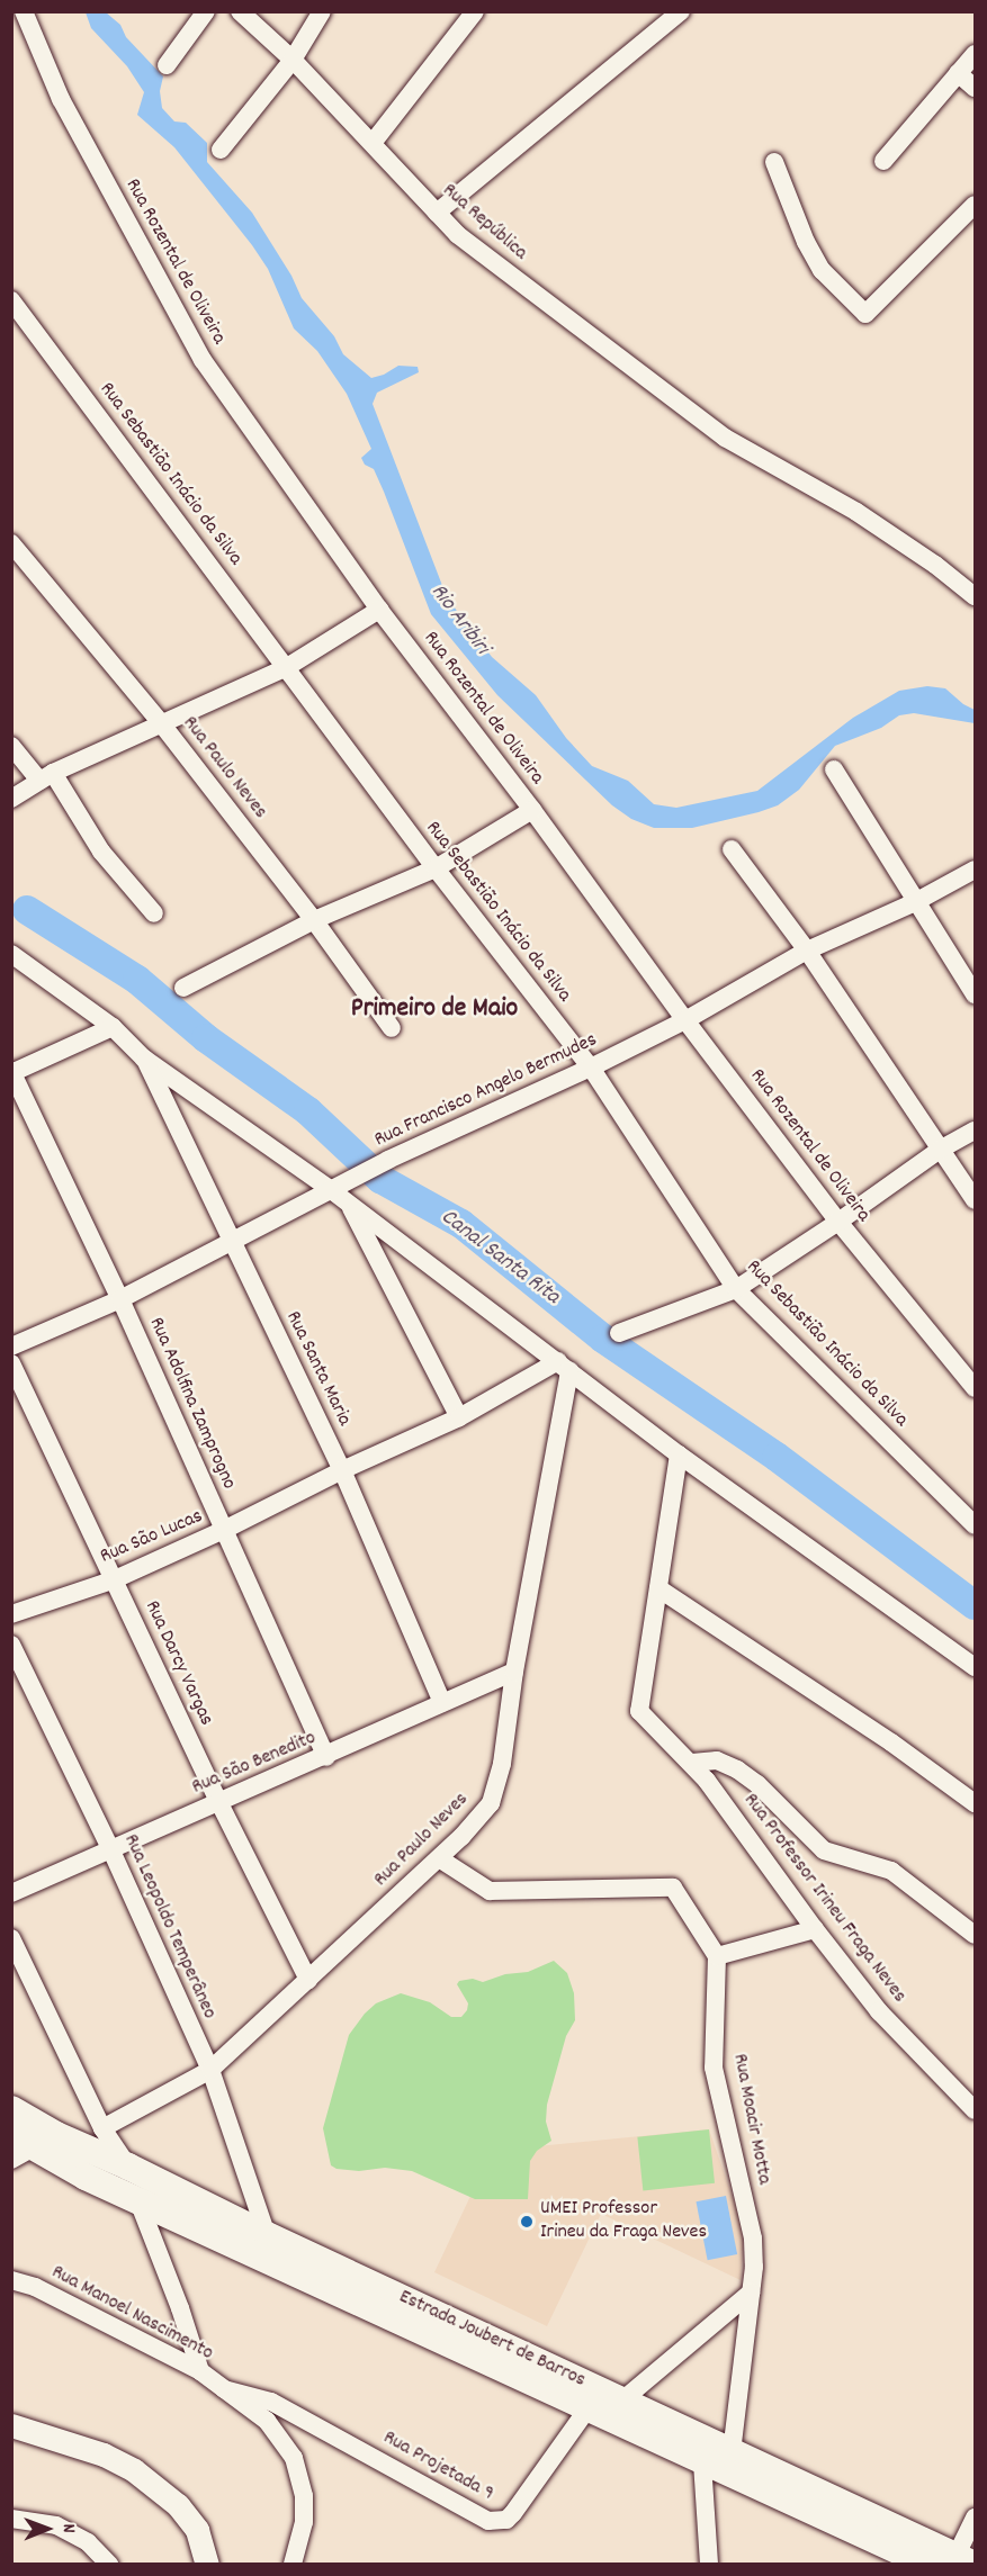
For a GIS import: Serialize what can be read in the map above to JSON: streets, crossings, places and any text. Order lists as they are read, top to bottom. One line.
{"streets":{"main road":["Estrada Joubert de Barros"],"street":["Rua República","Rua Rozental de Oliveira","Rua Sebastião Inácio da Silva","Rua Paulo Neves","Rua Francisco Angelo Bermudes","Rua Santa Maria","Rua Adolfina Zamprogno","Rua São Lucas","Rua Darcy Vargas","Rua São Benedito","Rua Professor Irineu Fraga Neves","Rua Leopoldo Temperâneo","Rua Moacir Motta","Rua Manoel Nascimento","Rua Projetada 9"]},"crossings":[["Rua Rozental de Oliveira","Rua Francisco Angelo Bermudes"],["Rua Sebastião Inácio da Silva","Rua Francisco Angelo Bermudes"],["Rua Paulo Neves","Rua São Lucas"],["Rua Paulo Neves","Rua Darcy Vargas"],["Rua Paulo Neves","Rua São Benedito"],["Rua Paulo Neves","Rua Leopoldo Temperâneo"],["Rua Francisco Angelo Bermudes","Rua Santa Maria"],["Rua Francisco Angelo Bermudes","Rua Adolfina Zamprogno"],["Rua Santa Maria","Rua São Lucas"],["Rua Santa Maria","Rua São Benedito"],["Rua Adolfina Zamprogno","Rua São Lucas"],["Rua Adolfina Zamprogno","Rua São Benedito"],["Rua São Lucas","Rua Darcy Vargas"],["Rua Darcy Vargas","Rua São Benedito"],["Rua São Benedito","Rua Leopoldo Temperâneo"],["Rua Leopoldo Temperâneo","Estrada Joubert de Barros"],["Rua Moacir Motta","Estrada Joubert de Barros"],["Rua Manoel Nascimento","Rua Projetada 9"],["Estrada Joubert de Barros","Rua Projetada 9"]],"districts":["Primeiro de Maio"],"water":["Rio Aribiri","Canal Santa Rita"],"places":["UMEI Professor Irineu da Fraga Neves"],"north":"right"}
